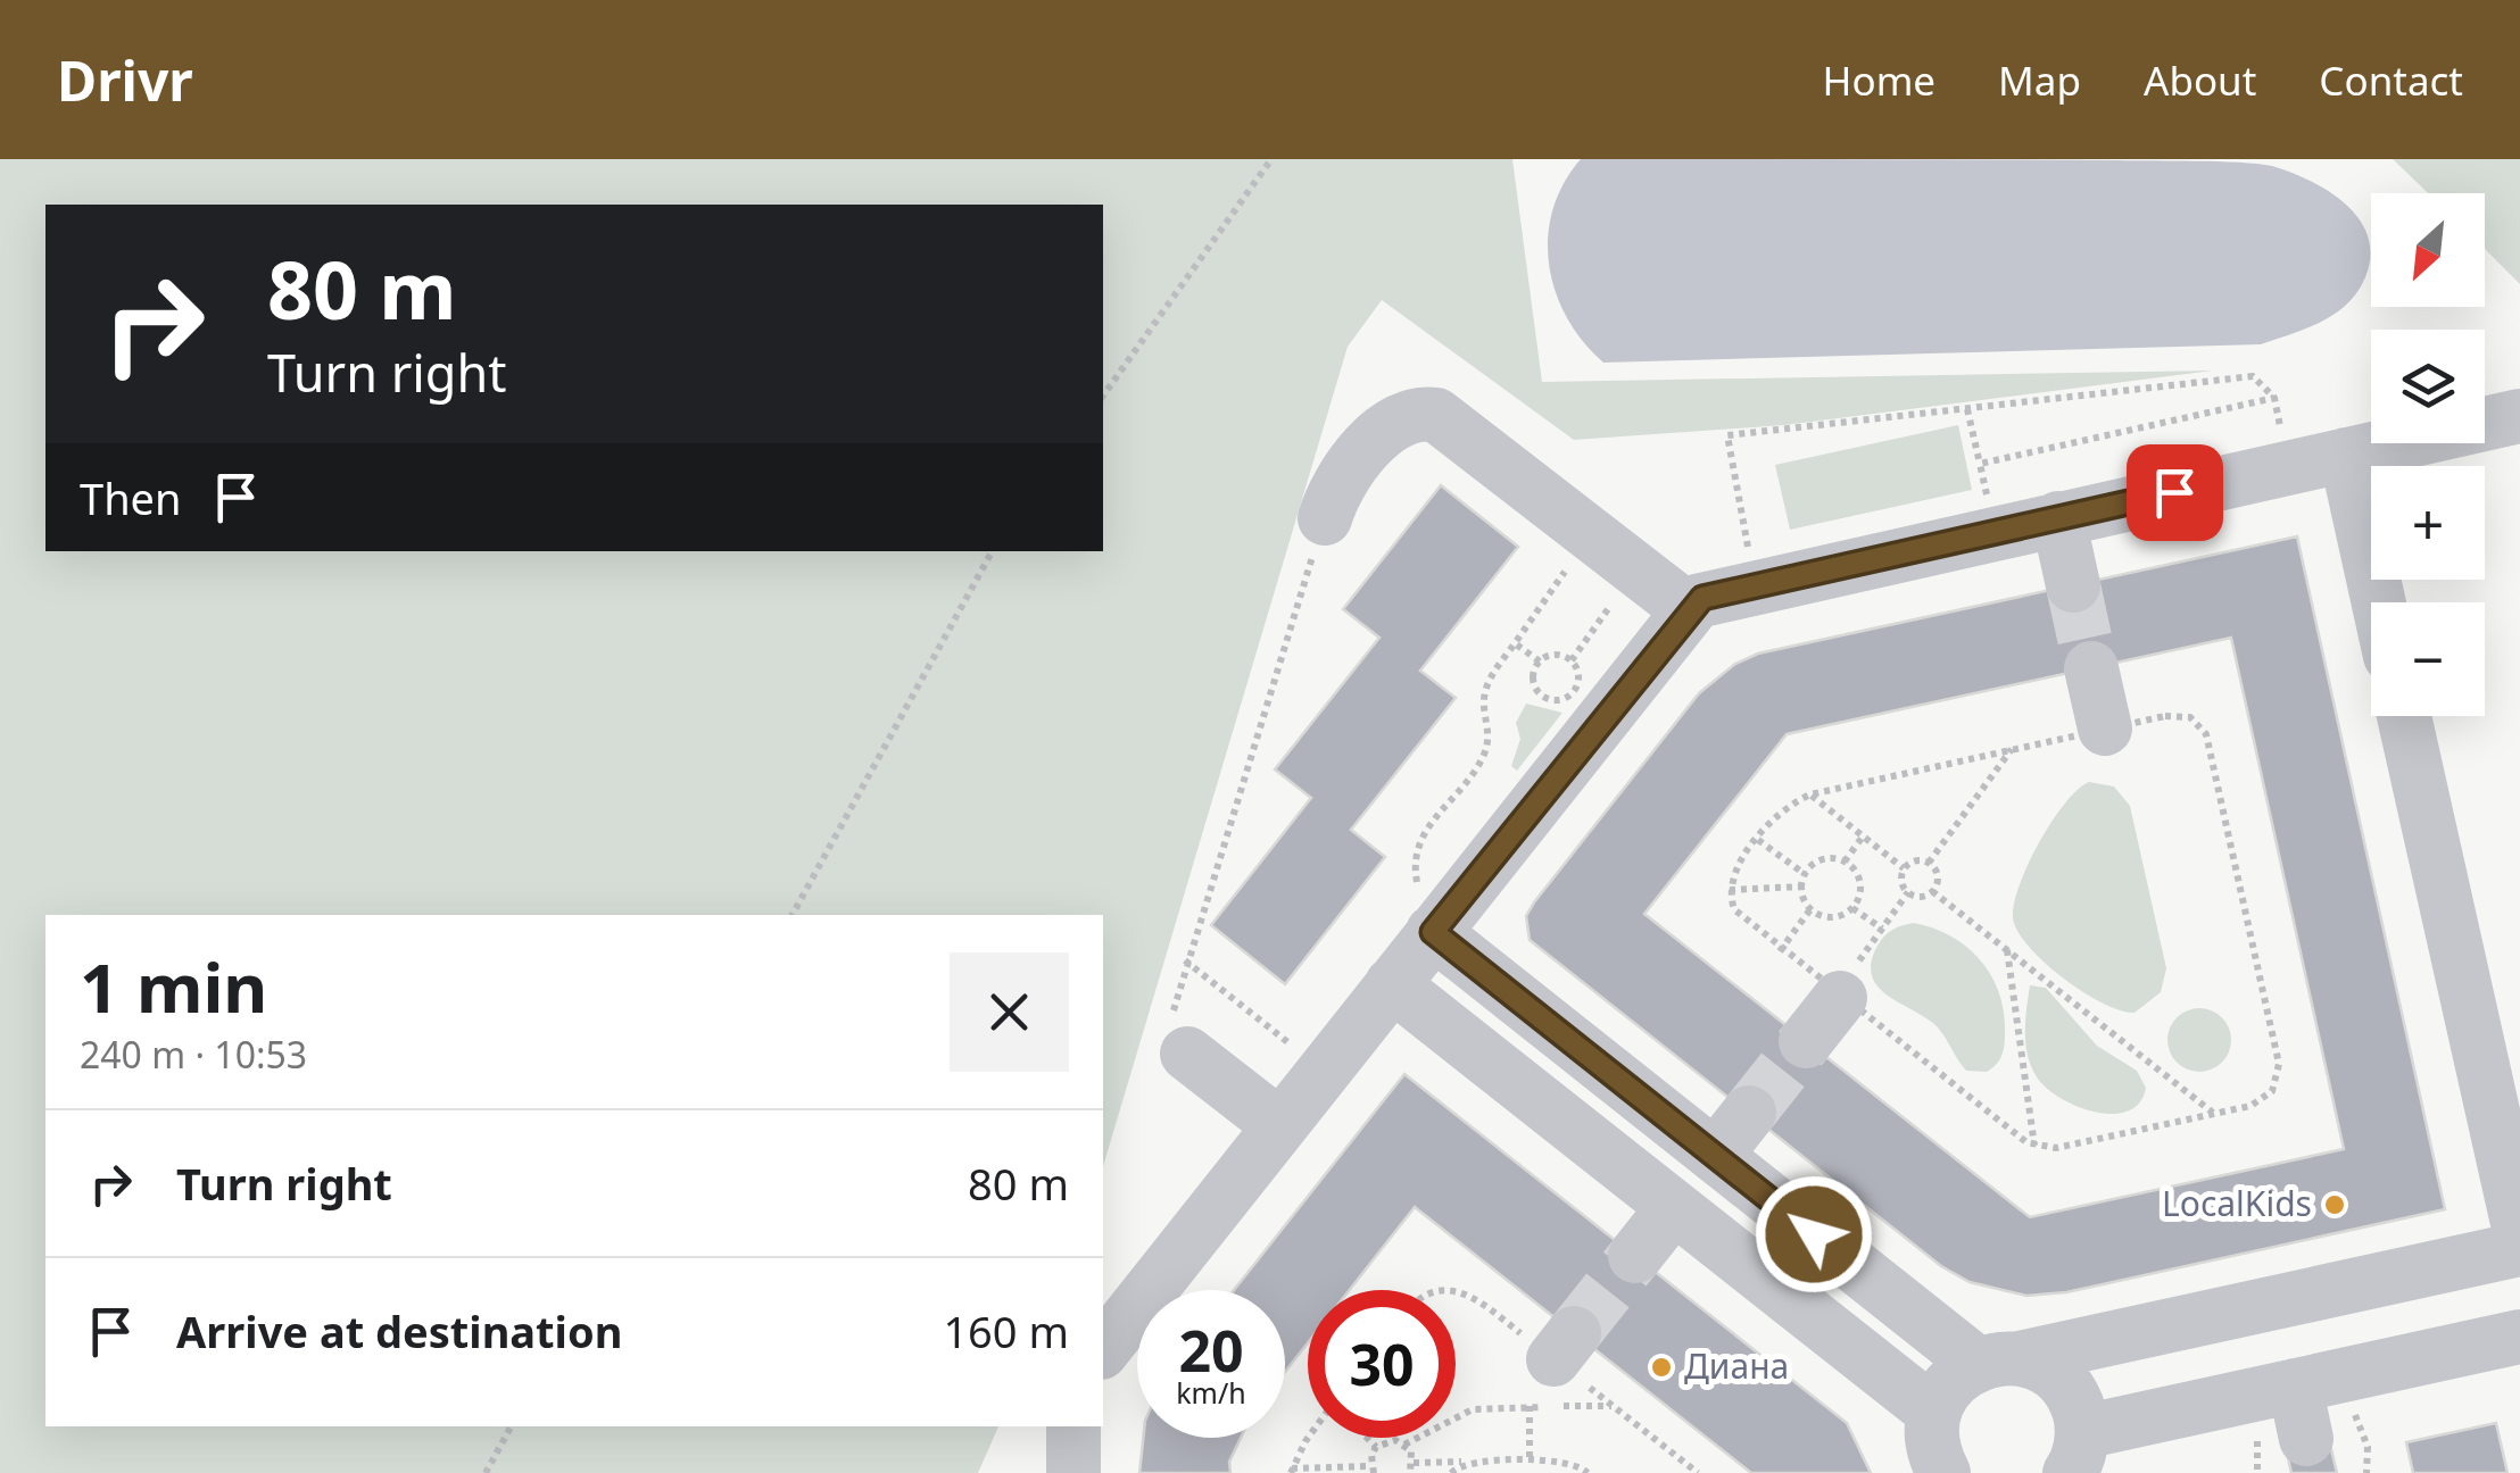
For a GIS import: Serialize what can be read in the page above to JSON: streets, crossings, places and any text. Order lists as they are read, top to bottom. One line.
{"places":["LocalKids","Диана"],"north":"bottom left","page":{"header":"Drivr","nav":["Home","Map","About","Contact"],"map_buttons":["+","−"],"turn":["80 m","Turn right"],"then":"Then","heading":["1 min","240 m · 10:53"],"list":[{"name":"Turn right","value":"80 m"},{"name":"Arrive at destination","value":"160 m"}],"speed":"20 km/h","limit":"30"}}
